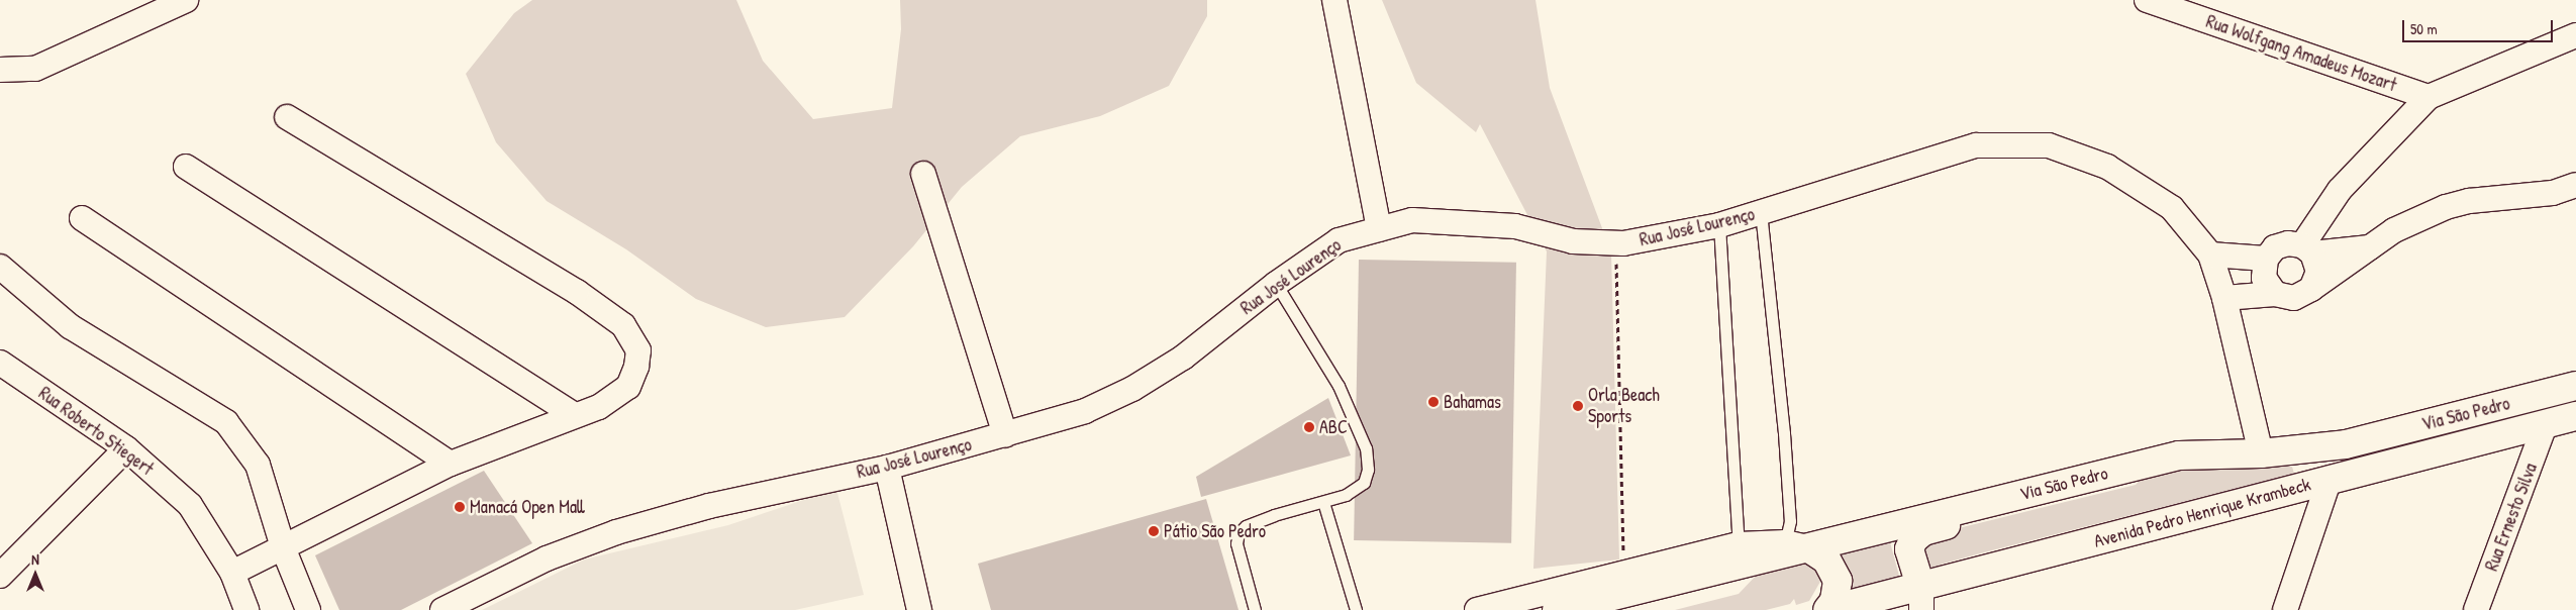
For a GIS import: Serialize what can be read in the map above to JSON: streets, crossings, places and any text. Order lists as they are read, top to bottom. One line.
{"streets":{"main road":["Via São Pedro","Avenida Pedro Henrique Krambeck"],"street":["Rua Wolfgang Amadeus Mozart","Rua José Lourenço","Rua Roberto Stiegert","Rua Ernesto Silva"]},"crossings":[["Avenida Pedro Henrique Krambeck","Rua Ernesto Silva"]],"places":["Bahamas","Orla Beach Sports","ABC","Manacá Open Mall","Pátio São Pedro"],"scale_bar":"50 m","north":"top"}
